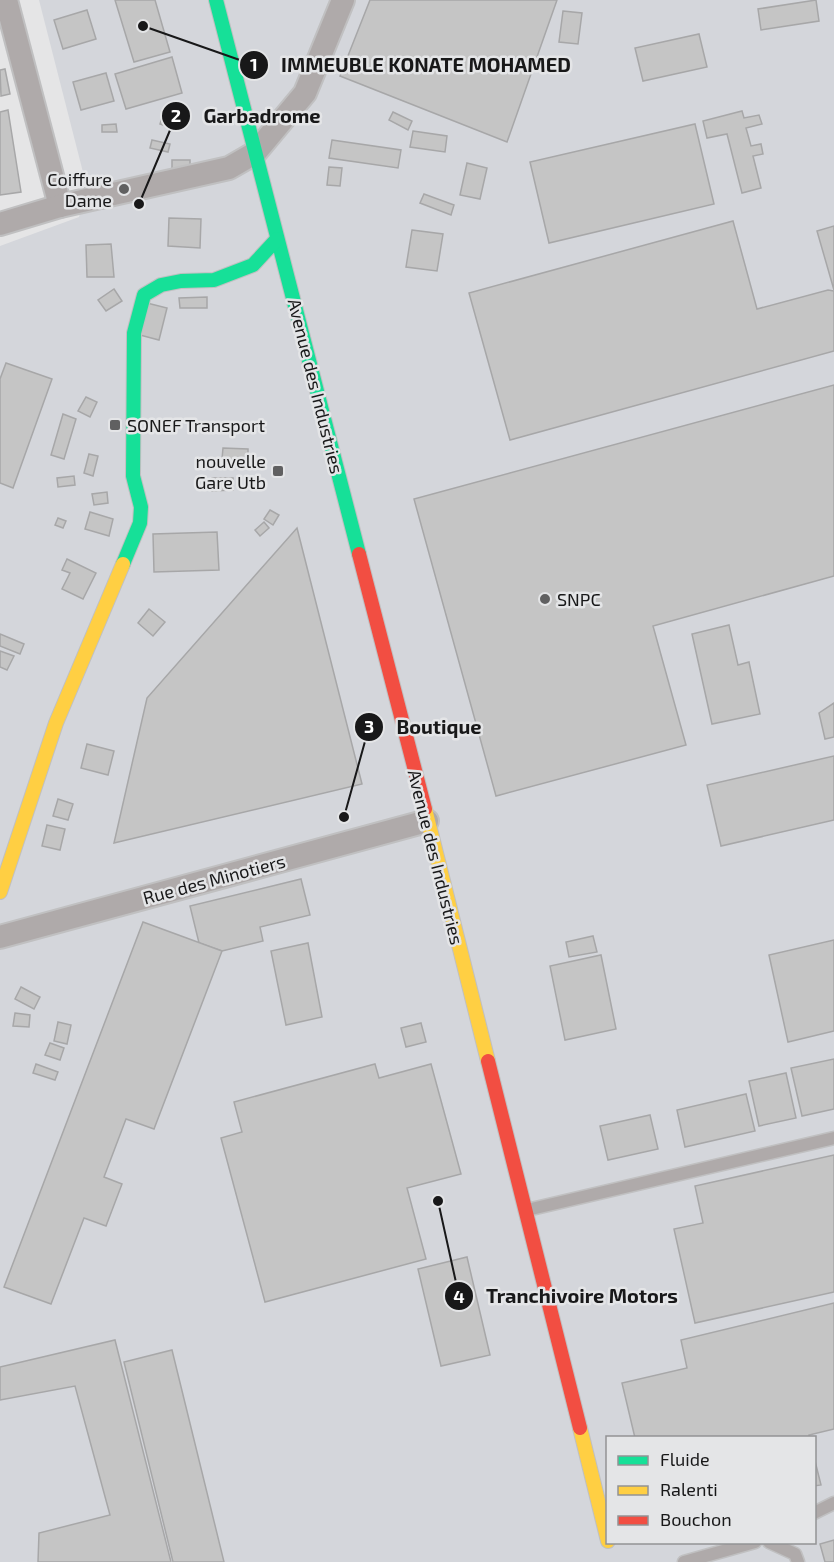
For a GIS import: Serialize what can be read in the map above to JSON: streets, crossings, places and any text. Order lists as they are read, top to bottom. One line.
{"streets":{"street":["Avenue des Industries","Rue des Minotiers"]},"crossings":[["Avenue des Industries","Rue des Minotiers"]],"places":{"other":["IMMEUBLE KONATE MOHAMED","Coiffure Dame","Garbadrome","SNPC","Boutique","Tranchivoire Motors"],"transit":["SONEF Transport","nouvelle Gare Utb"]},"legend":["Fluide","Ralenti","Bouchon"]}
